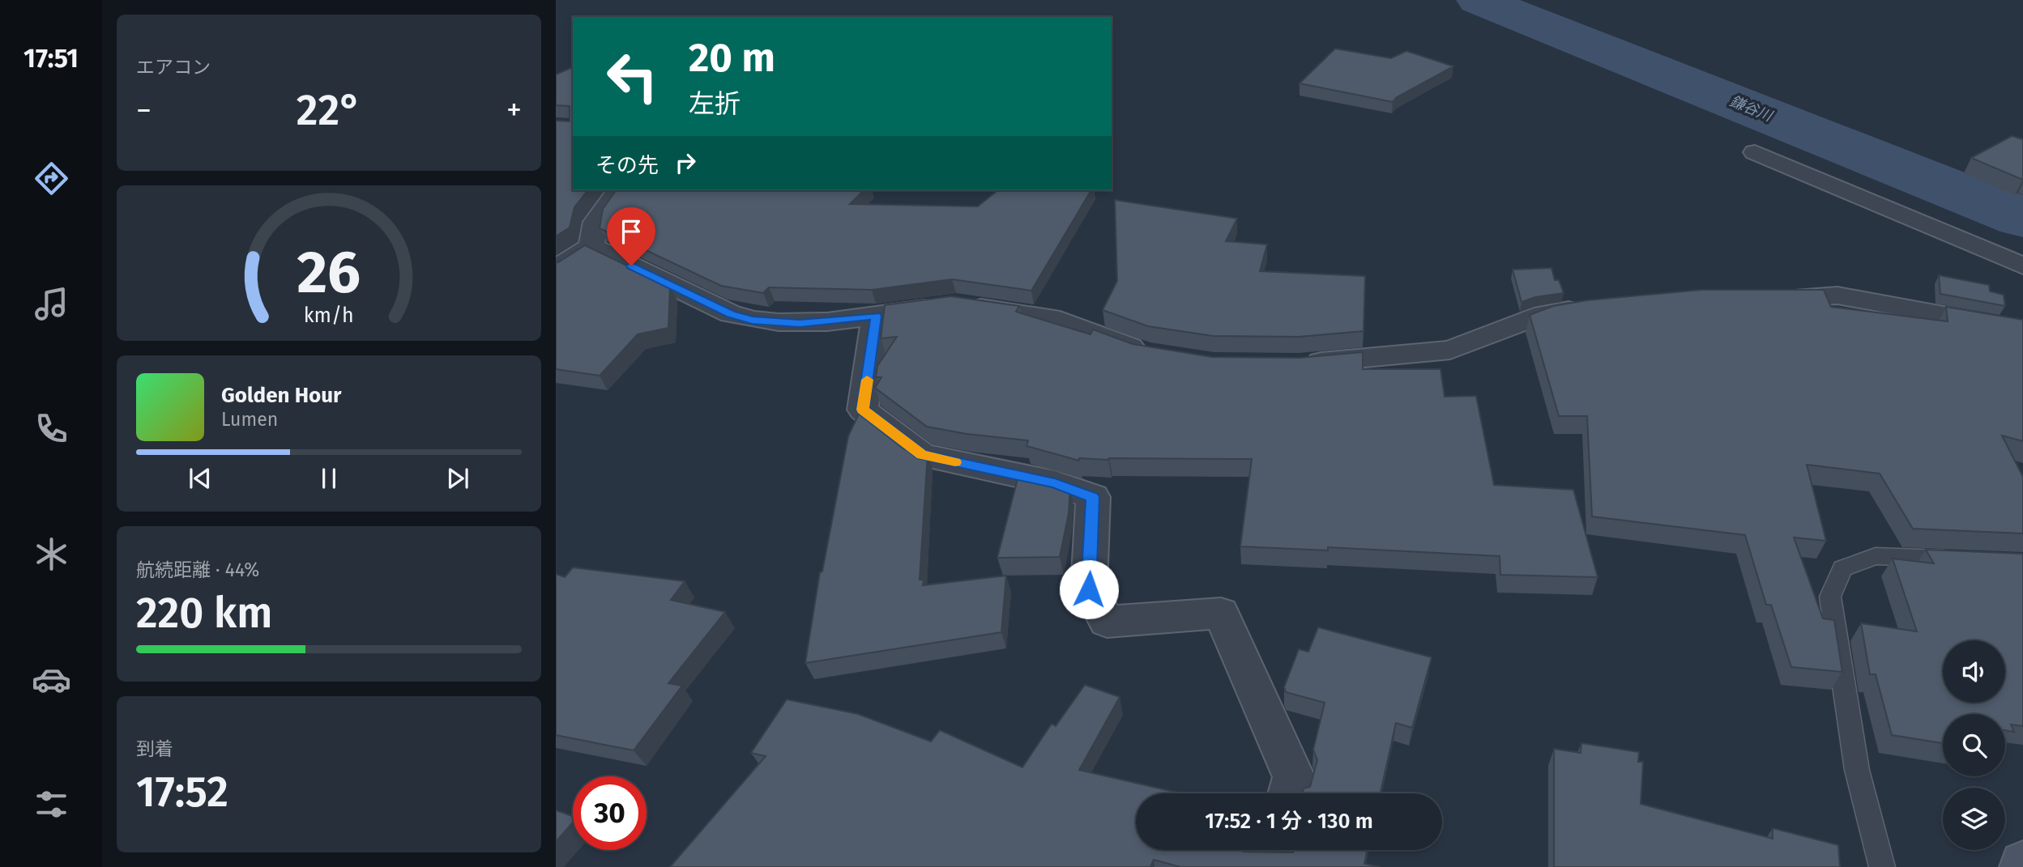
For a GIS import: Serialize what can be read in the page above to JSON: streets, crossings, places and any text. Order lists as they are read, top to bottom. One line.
{"water":["鎌谷川"],"page":{"tabs":"17:51","tile":["エアコン",["航続距離 · 44%","220 km"],["到着","17:52"]],"turn":["20 m","左折"],"heat":["−","22°","+"],"then":"その先","song":["Golden Hour","Lumen"],"limit":"30","trip":"17:52 · 1 分 · 130 m","gauge":["26","km/h"]}}
